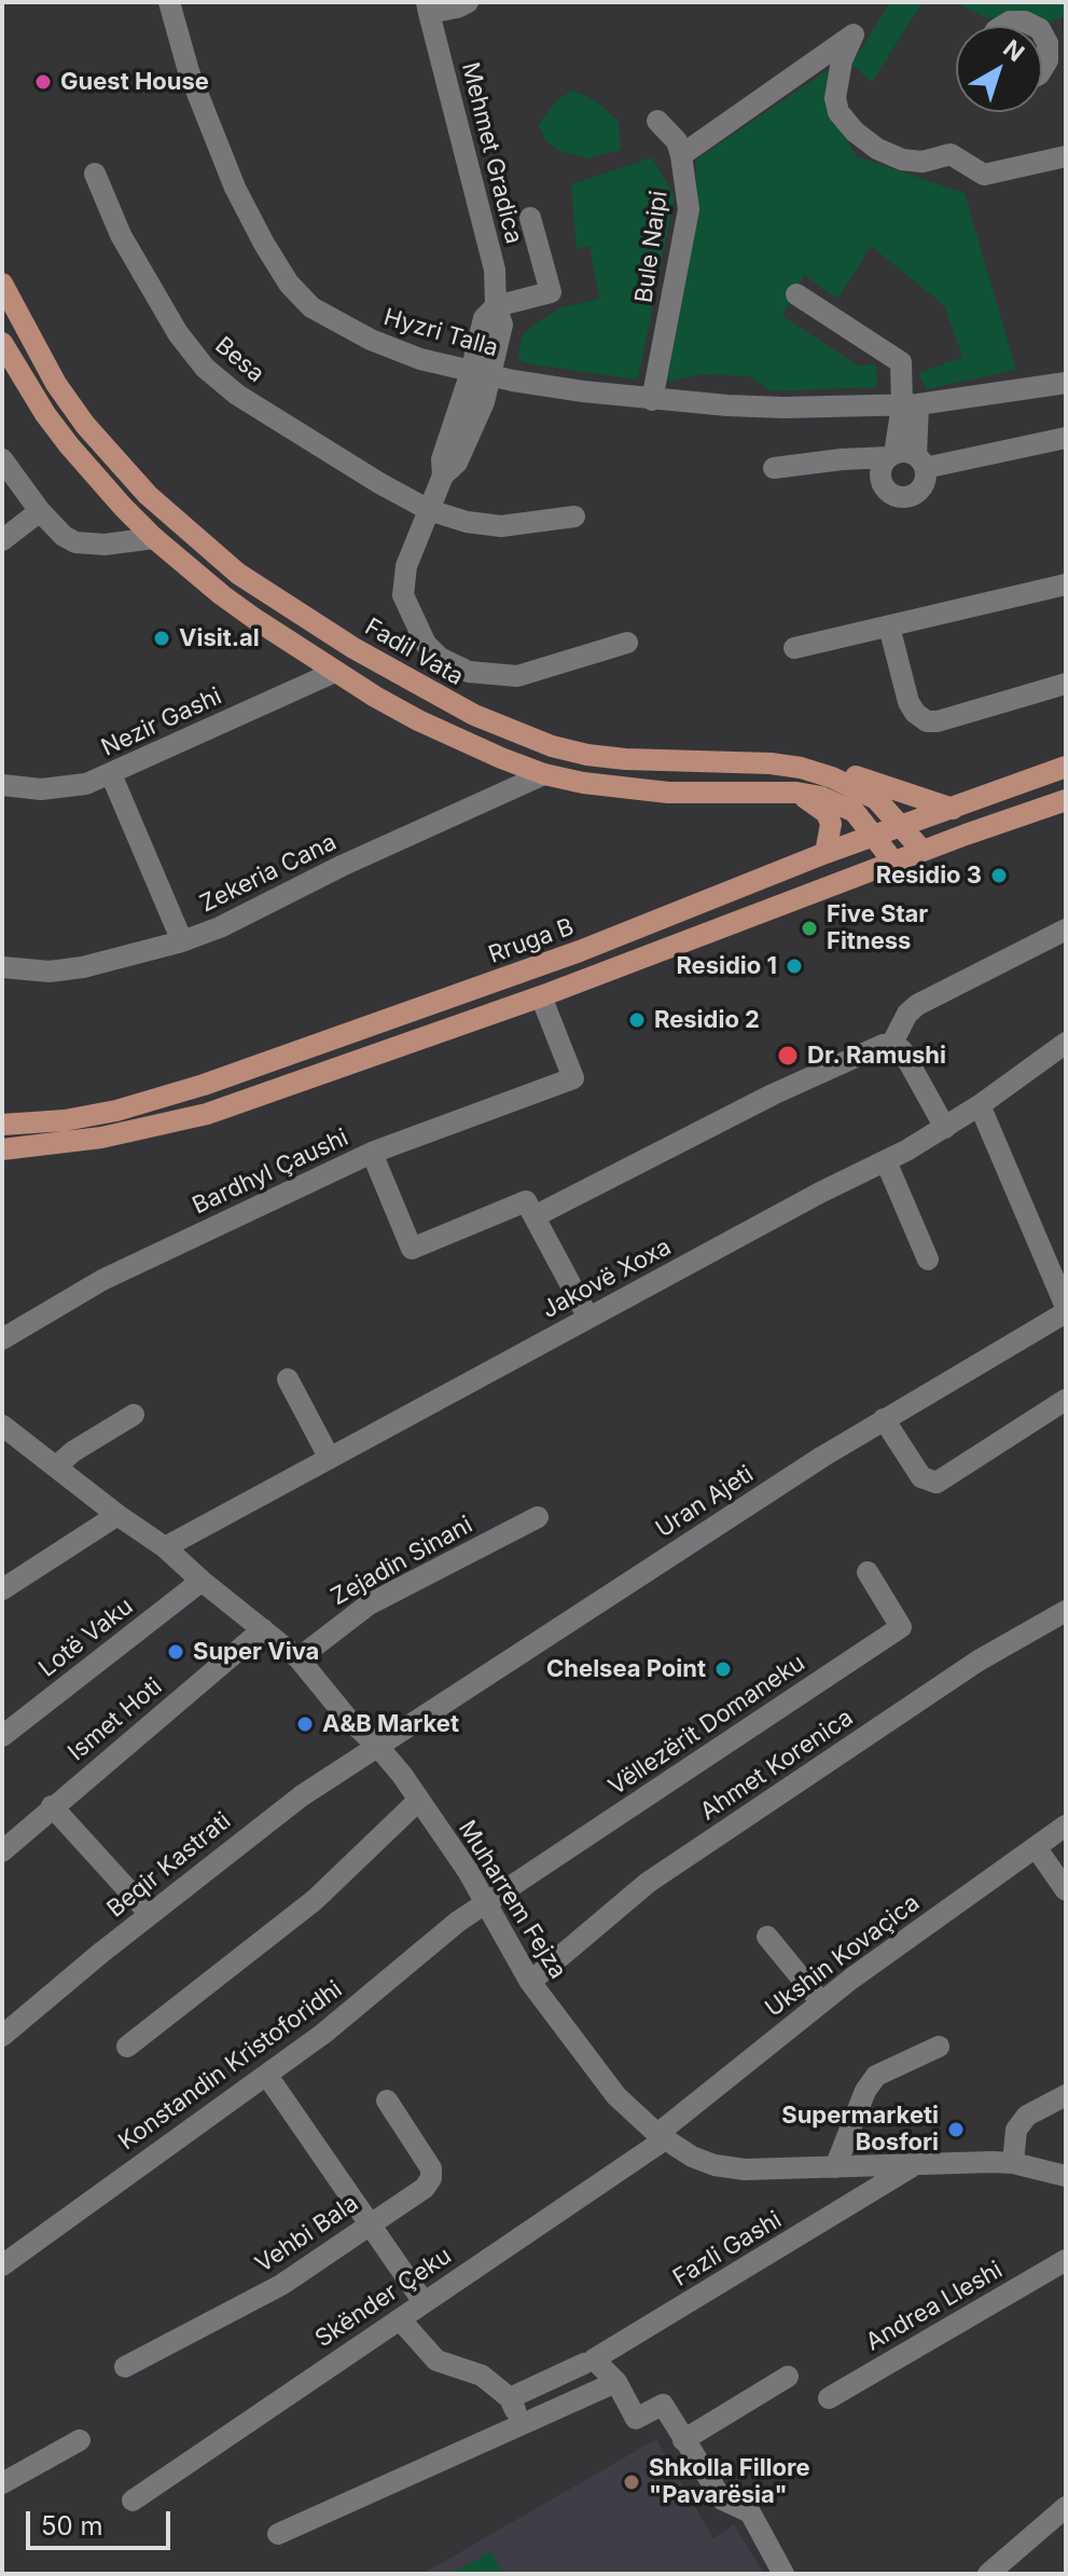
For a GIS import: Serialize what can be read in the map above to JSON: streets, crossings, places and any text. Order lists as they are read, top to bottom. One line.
{"streets":{"main road":["Fadil Vata","Rruga B"],"street":["Mehmet Gradica","Bule Naipi","Hyzri Talla","Besa","Nezir Gashi","Zekeria Cana","Bardhyl Çaushi","Jakovë Xoxa","Uran Ajeti","Zejadin Sinani","Lotë Vaku","Ismet Hoti","Vëllezërit Domaneku","Ahmet Korenica","Beqir Kastrati","Muharrem Fejza","Ukshin Kovaçica","Konstandin Kristoforidhi","Vehbi Bala","Fazli Gashi","Skënder Çeku","Andrea Lleshi"]},"crossings":[["Mehmet Gradica","Hyzri Talla"],["Bule Naipi","Hyzri Talla"],["Fadil Vata","Rruga B"],["Jakovë Xoxa","Muharrem Fejza"],["Uran Ajeti","Beqir Kastrati"],["Uran Ajeti","Muharrem Fejza"],["Zejadin Sinani","Muharrem Fejza"],["Lotë Vaku","Muharrem Fejza"],["Ismet Hoti","Muharrem Fejza"],["Vëllezërit Domaneku","Muharrem Fejza"],["Vëllezërit Domaneku","Konstandin Kristoforidhi"],["Ahmet Korenica","Muharrem Fejza"],["Beqir Kastrati","Muharrem Fejza"],["Muharrem Fejza","Ukshin Kovaçica"],["Muharrem Fejza","Konstandin Kristoforidhi"],["Muharrem Fejza","Fazli Gashi"],["Muharrem Fejza","Skënder Çeku"],["Ukshin Kovaçica","Skënder Çeku"]],"places":["Guest House","Visit.al","Residio 3","Five Star Fitness","Residio 1","Residio 2","Dr. Ramushi","Super Viva","Chelsea Point","A&B Market","Supermarketi Bosfori","Shkolla Fillore \"Pavarësia\""],"scale_bar":"50 m","north":"top right"}
